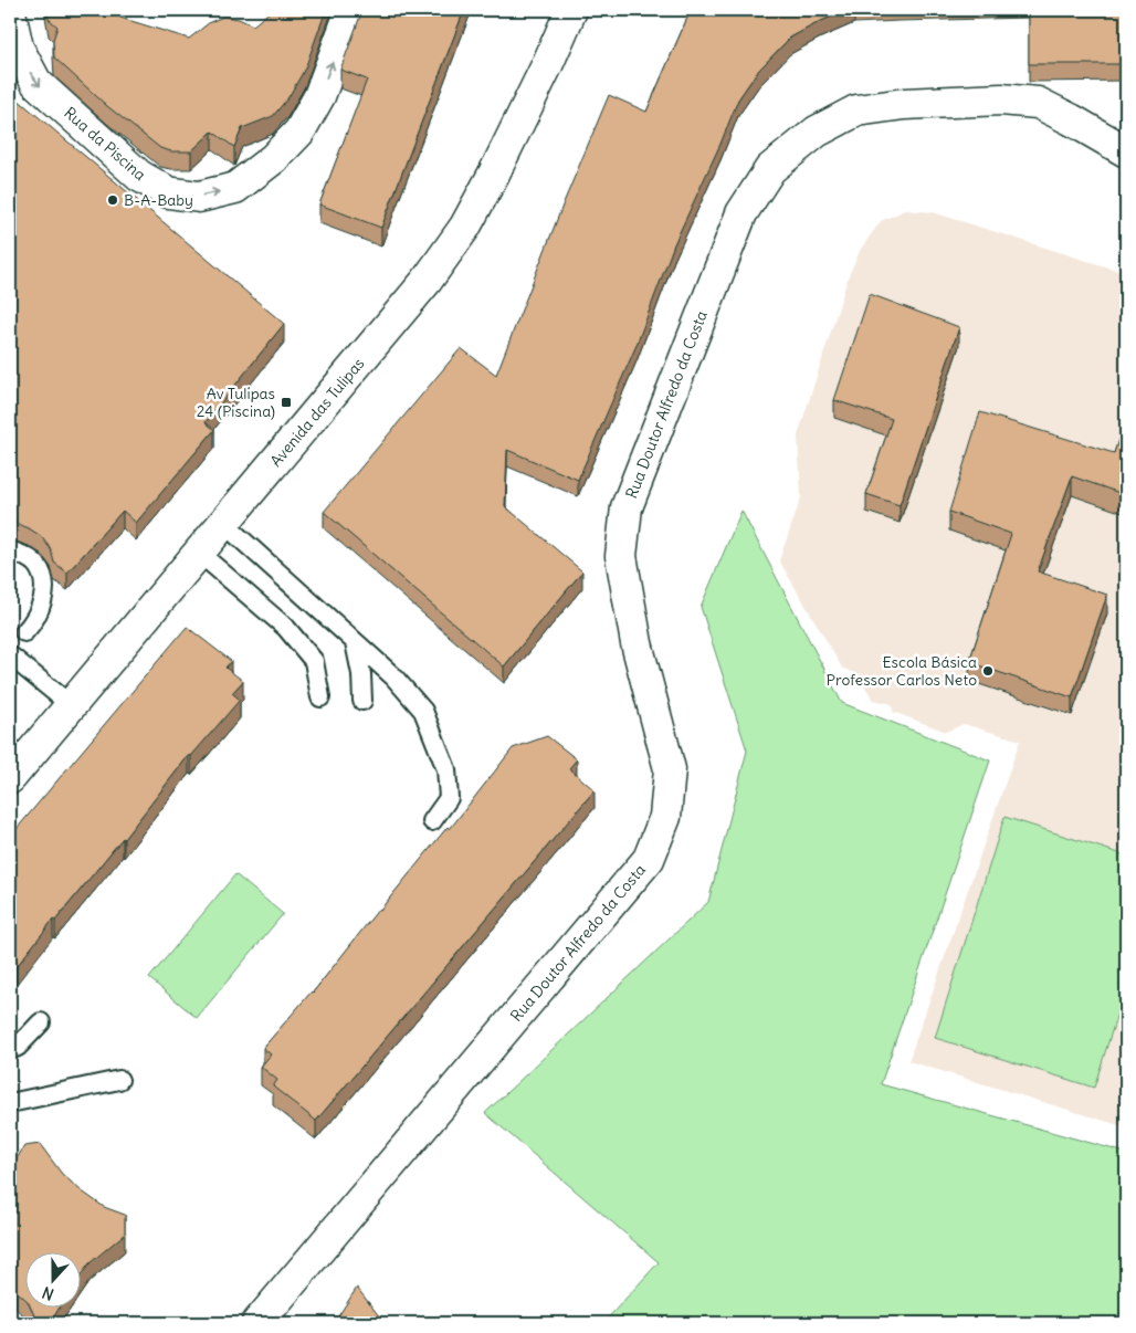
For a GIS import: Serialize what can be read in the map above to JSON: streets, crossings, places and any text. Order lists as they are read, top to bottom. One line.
{"streets":{"street":["Rua da Piscina","Rua Doutor Alfredo da Costa","Avenida das Tulipas"]},"places":{"other":["B-A-Baby","Escola Básica Professor Carlos Neto"],"transit":["Av Tulipas 24 (Piscina)"]},"north":"bottom"}
